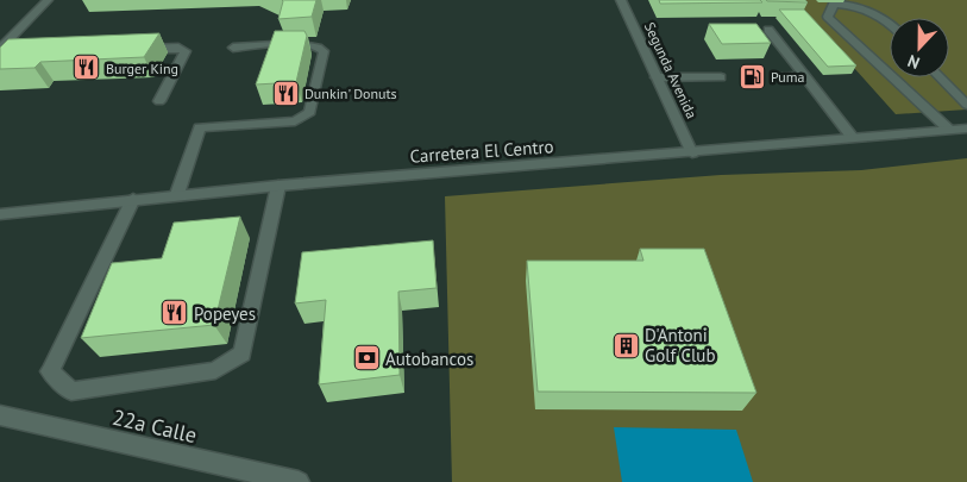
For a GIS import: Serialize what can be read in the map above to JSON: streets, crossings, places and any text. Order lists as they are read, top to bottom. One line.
{"streets":{"main road":["Segunda Avenida","Carretera El Centro","22a Calle"]},"crossings":[["Segunda Avenida","Carretera El Centro"]],"places":{"restaurant":["Burger King","Dunkin' Donuts","Popeyes"],"fuel station":["Puma"],"building":["D'Antoni Golf Club"],"bank":["Autobancos"]},"north":"bottom"}
